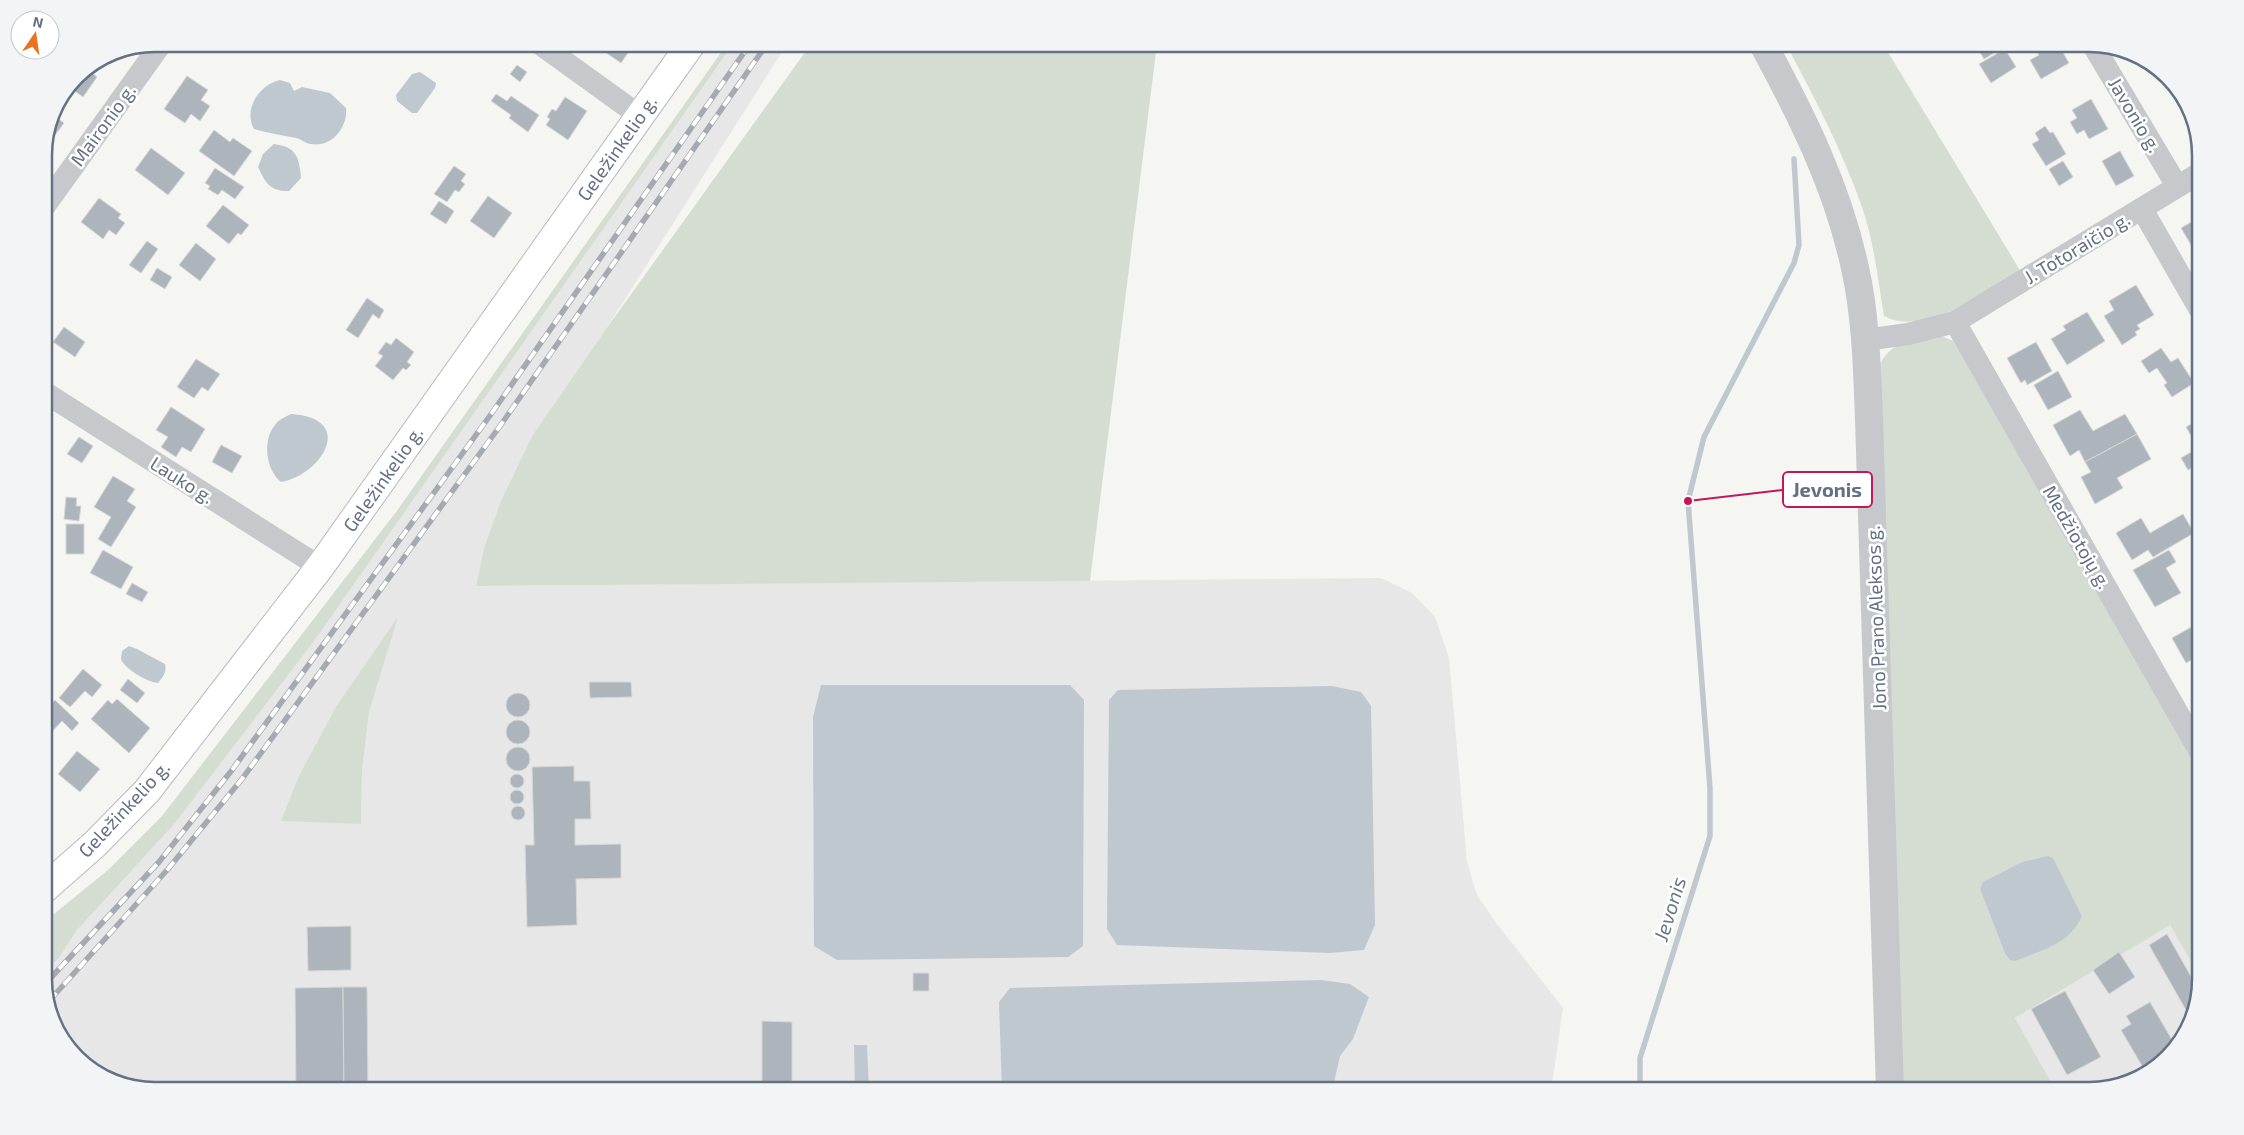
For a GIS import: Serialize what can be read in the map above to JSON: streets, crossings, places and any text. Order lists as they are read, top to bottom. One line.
{"streets":{"main road":["Geležinkelio g."],"street":["Javonio g.","Maironio g.","J. Totoraičio g.","Lauko g.","Medžiotojų g.","Jono Prano Aleksos g."]},"crossings":[["Javonio g.","J. Totoraičio g."],["Geležinkelio g.","Lauko g."],["J. Totoraičio g.","Medžiotojų g."],["J. Totoraičio g.","Jono Prano Aleksos g."]],"water":["Jevonis"],"places":["Jevonis"],"north":"top"}
